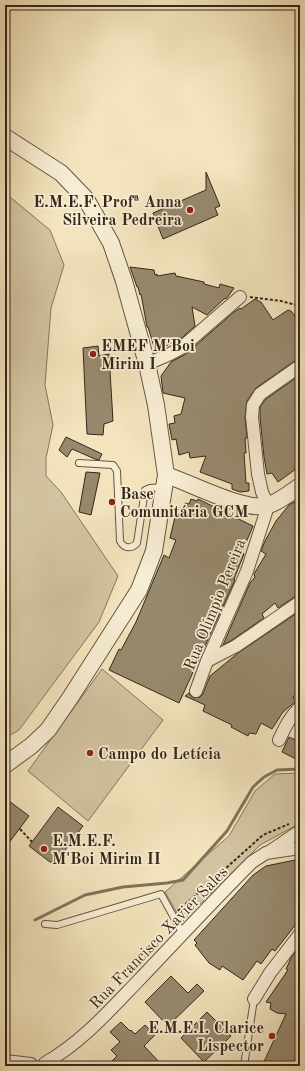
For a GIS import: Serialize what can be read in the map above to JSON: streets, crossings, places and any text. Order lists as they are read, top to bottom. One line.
{"streets":{"street":["Rua Olímpio Pereira","Rua Francisco Xavier Sales"]},"places":["E.M.E.F. Profª Anna Silveira Pedreira","EMEF M'Boi Mirim I","Base Comunitária GCM","Campo do Letícia","E.M.E.F. M'Boi Mirim II","E.M.E.I. Clarice Lispector"]}
